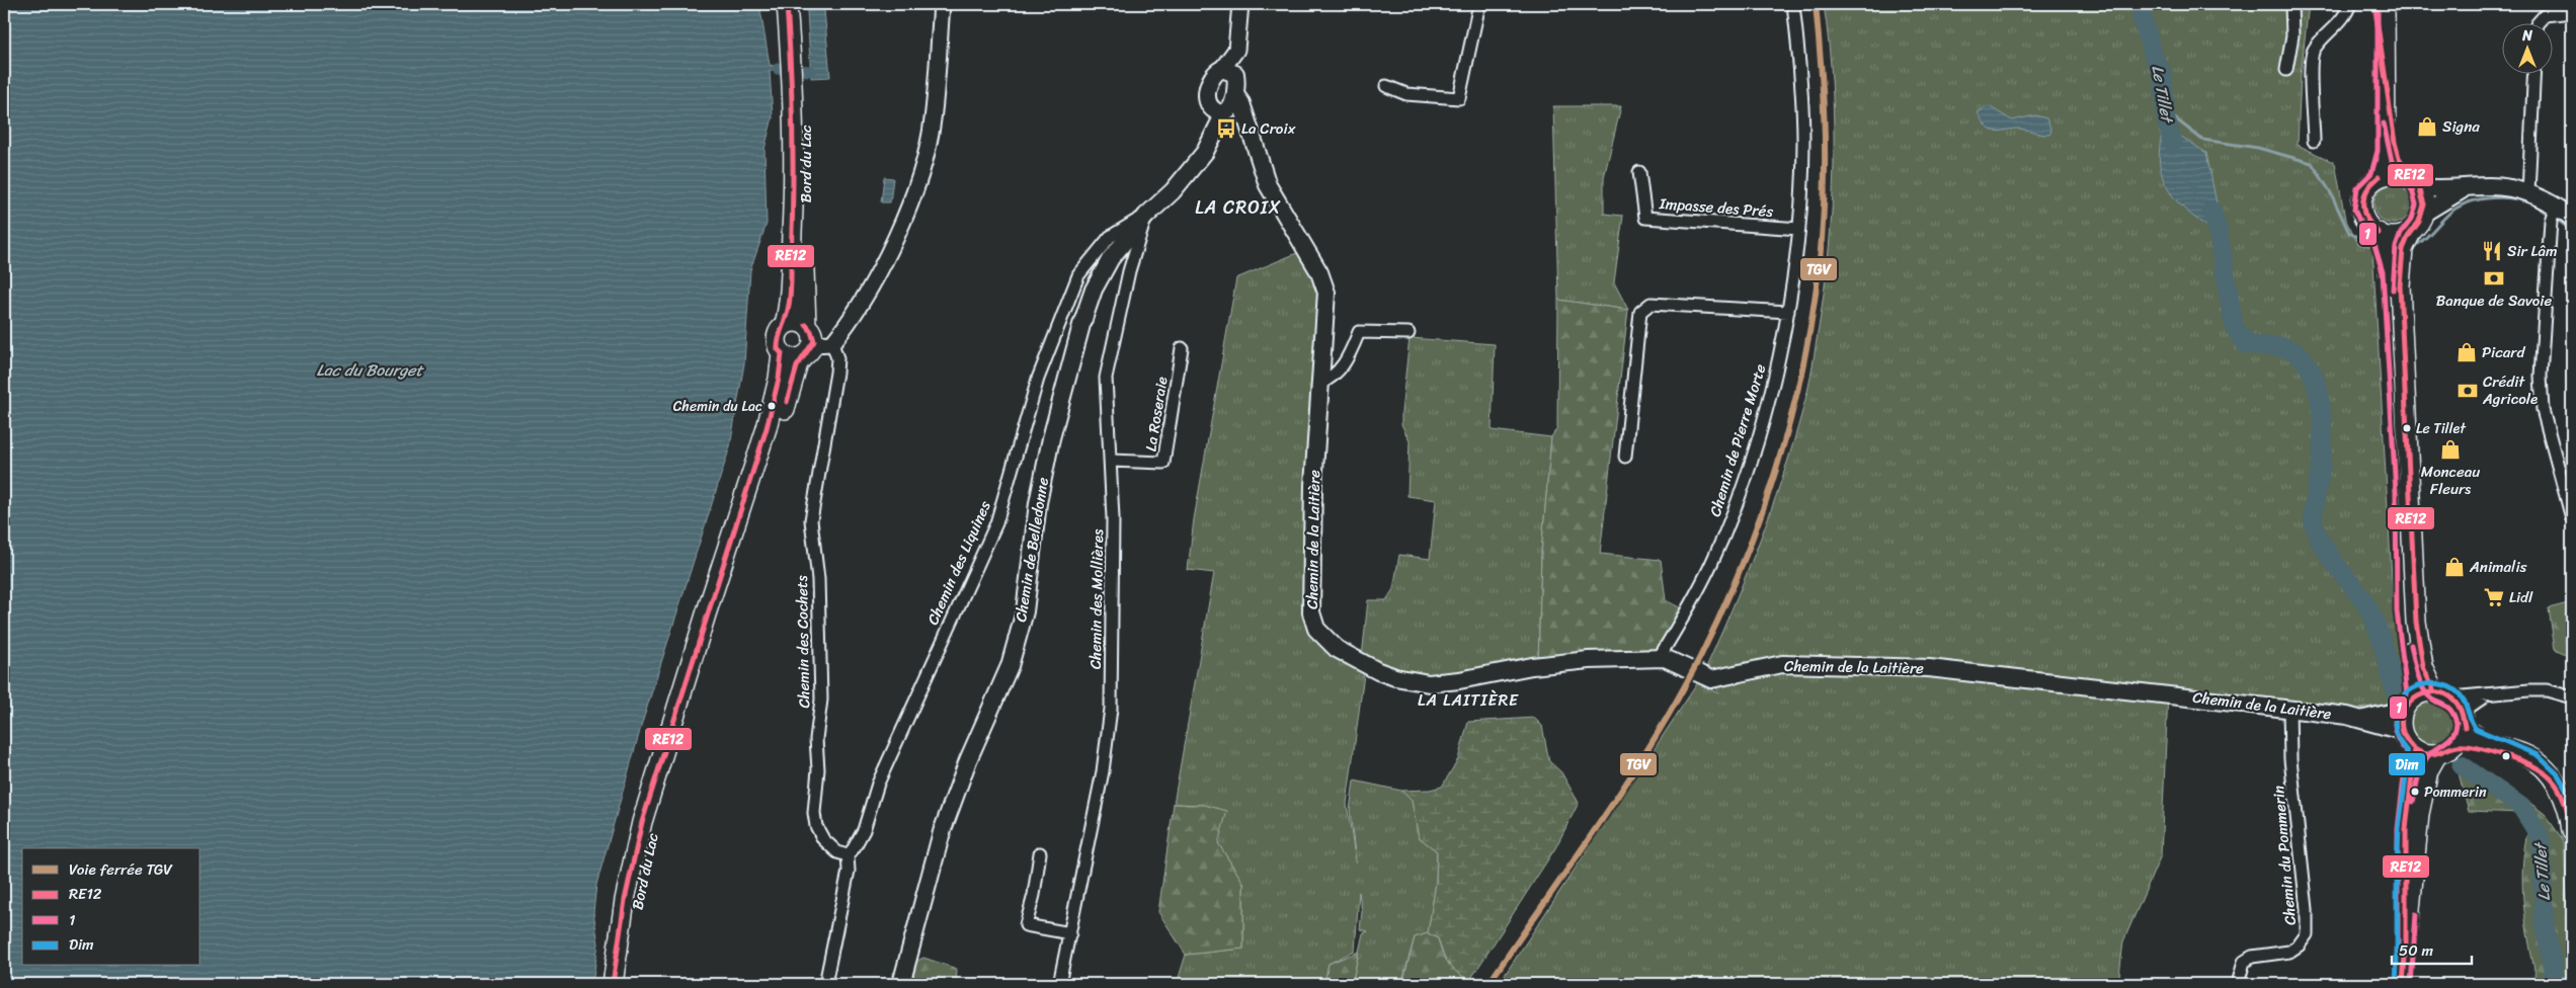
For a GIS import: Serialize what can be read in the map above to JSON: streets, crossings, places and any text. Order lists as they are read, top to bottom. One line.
{"streets":{"main road":["Bord du Lac","Chemin de la Laitière","Chemin de Belledonne"],"street":["Impasse des Prés","La Roseraie","Chemin de Pierre Morte","Chemin des Liquines","Chemin des Mollières","Chemin des Cochets","Chemin du Pommerin"]},"crossings":[["Impasse des Prés","Chemin de Pierre Morte"],["La Roseraie","Chemin des Mollières"],["Chemin de Pierre Morte","Chemin de la Laitière"],["Chemin de la Laitière","Chemin de Belledonne"],["Chemin de la Laitière","Chemin du Pommerin"],["Chemin de Belledonne","Chemin des Liquines"],["Chemin de Belledonne","Chemin des Mollières"],["Chemin des Liquines","Chemin des Mollières"],["Chemin des Liquines","Chemin des Cochets"]],"districts":["LA CROIX","LA LAITIÈRE"],"water":["Le Tillet","Lac du Bourget"],"places":{"shop":["Signa","Picard","Monceau Fleurs","Animalis"],"bus stop":["La Croix"],"restaurant":["Sir Lâm"],"bank":["Banque de Savoie","Crédit Agricole"],"other":["Chemin du Lac","Le Tillet","Pommerin"],"supermarket":["Lidl"]},"lines":["rail line TGV","transit line RE12","transit line 1","transit line Dim"],"legend":["Voie ferrée TGV","RE12","1","Dim"],"scale_bar":"50 m","north":"top"}
